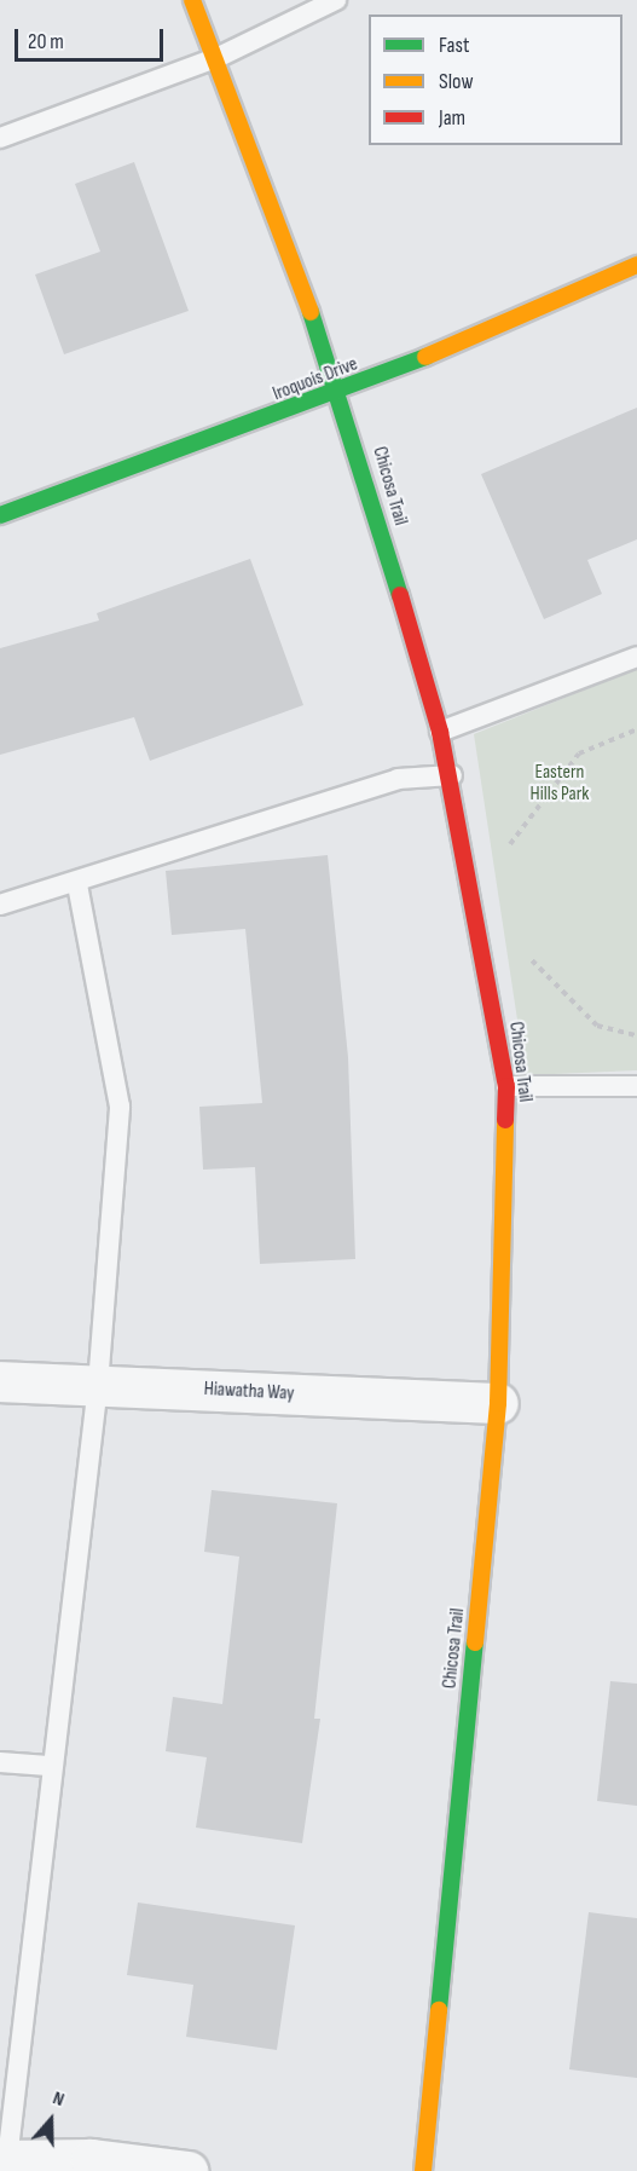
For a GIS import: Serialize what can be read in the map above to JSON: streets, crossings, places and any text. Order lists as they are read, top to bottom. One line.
{"streets":{"street":["Iroquois Drive","Chicosa Trail","Hiawatha Way"]},"crossings":[["Iroquois Drive","Chicosa Trail"],["Chicosa Trail","Hiawatha Way"]],"parks":["Eastern Hills Park"],"legend":["Fast","Slow","Jam"],"scale_bar":"20 m","north":"top"}
